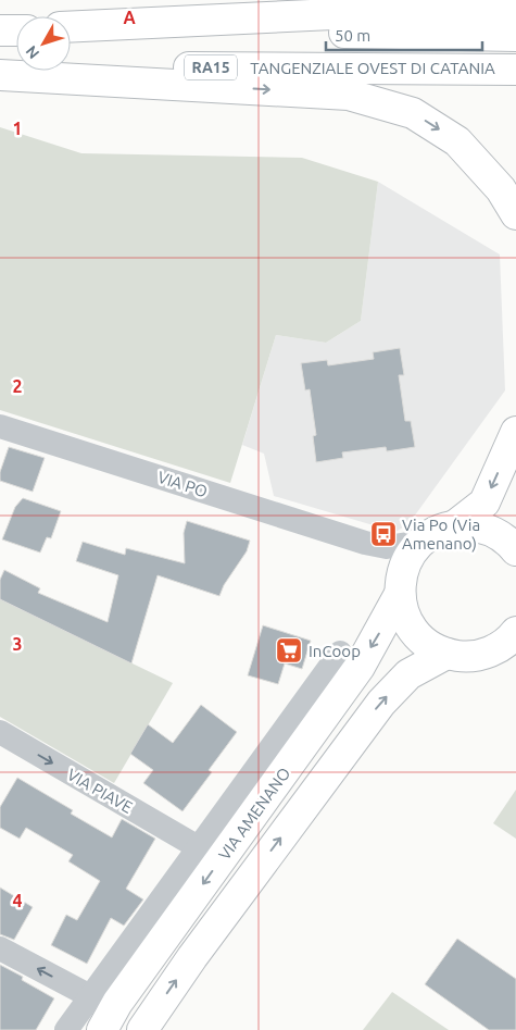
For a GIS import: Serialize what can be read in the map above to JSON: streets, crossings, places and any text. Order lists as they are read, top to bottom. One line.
{"streets":{"main road":["RA15","TANGENZIALE OVEST DI CATANIA","VIA AMENANO"],"street":["VIA PO","VIA PIAVE"]},"crossings":[["VIA PO","VIA AMENANO"]],"places":{"bus stop":["Via Po (Via Amenano)"],"supermarket":["InCoop"]},"scale_bar":"50 m","north":"bottom left","grid":{"columns":["A"],"rows":["1","2","3","4"]}}
